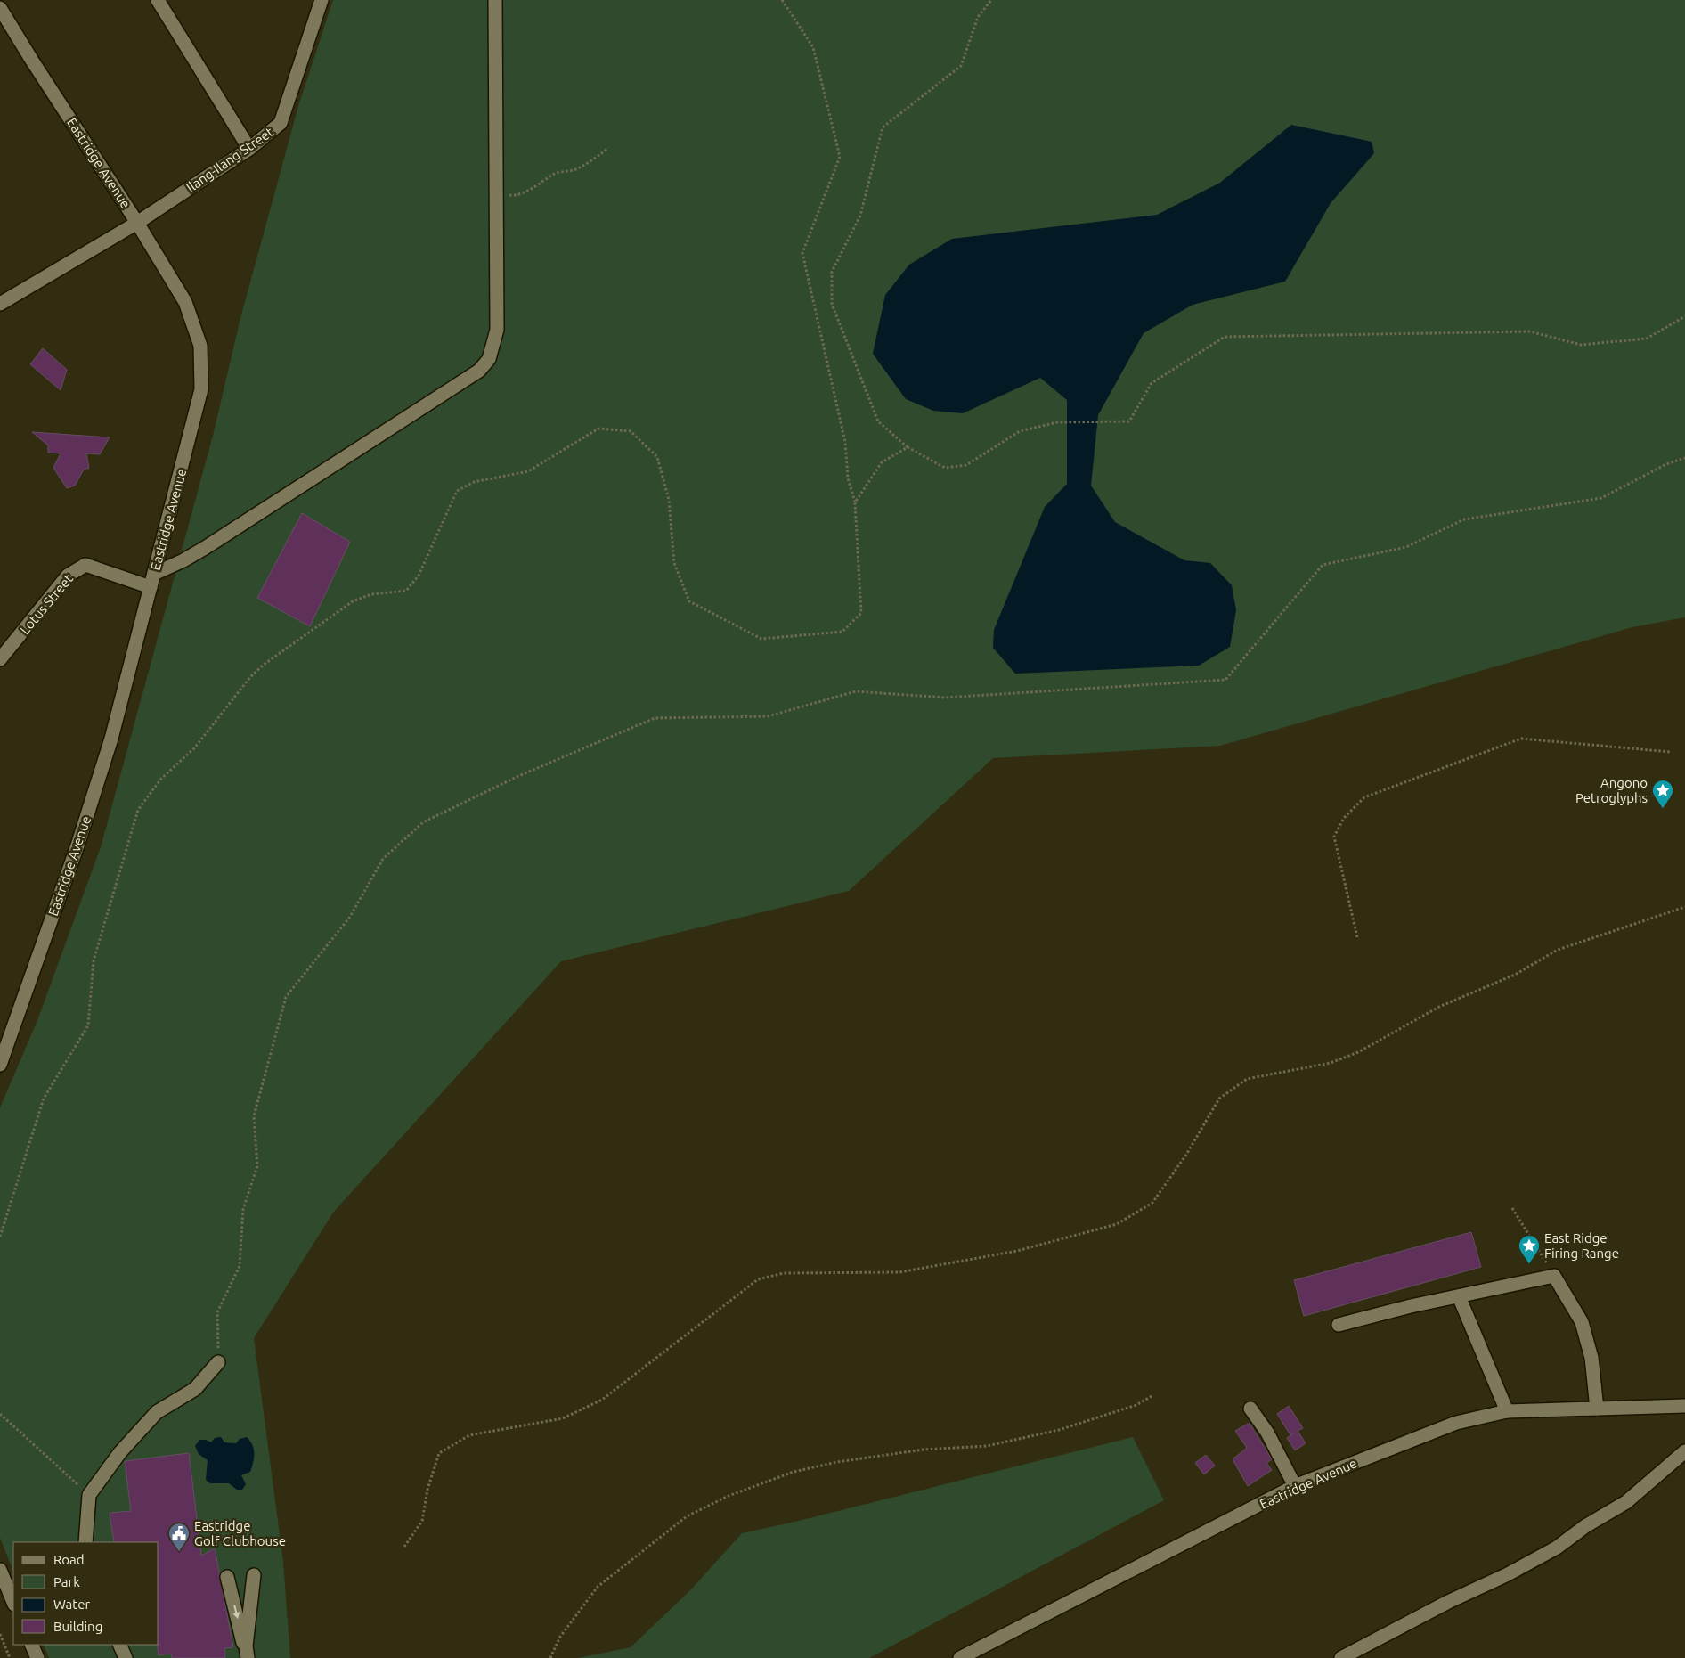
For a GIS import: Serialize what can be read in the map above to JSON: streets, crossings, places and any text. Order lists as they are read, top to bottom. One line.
{"streets":{"street":["Ilang-Ilang Street","Eastridge Avenue","Lotus Street"]},"crossings":[["Ilang-Ilang Street","Eastridge Avenue"],["Eastridge Avenue","Lotus Street"]],"places":{"place":["Angono Petroglyphs","East Ridge Firing Range"],"public building":["Eastridge Golf Clubhouse"]},"legend":["Road","Park","Water","Building"]}
